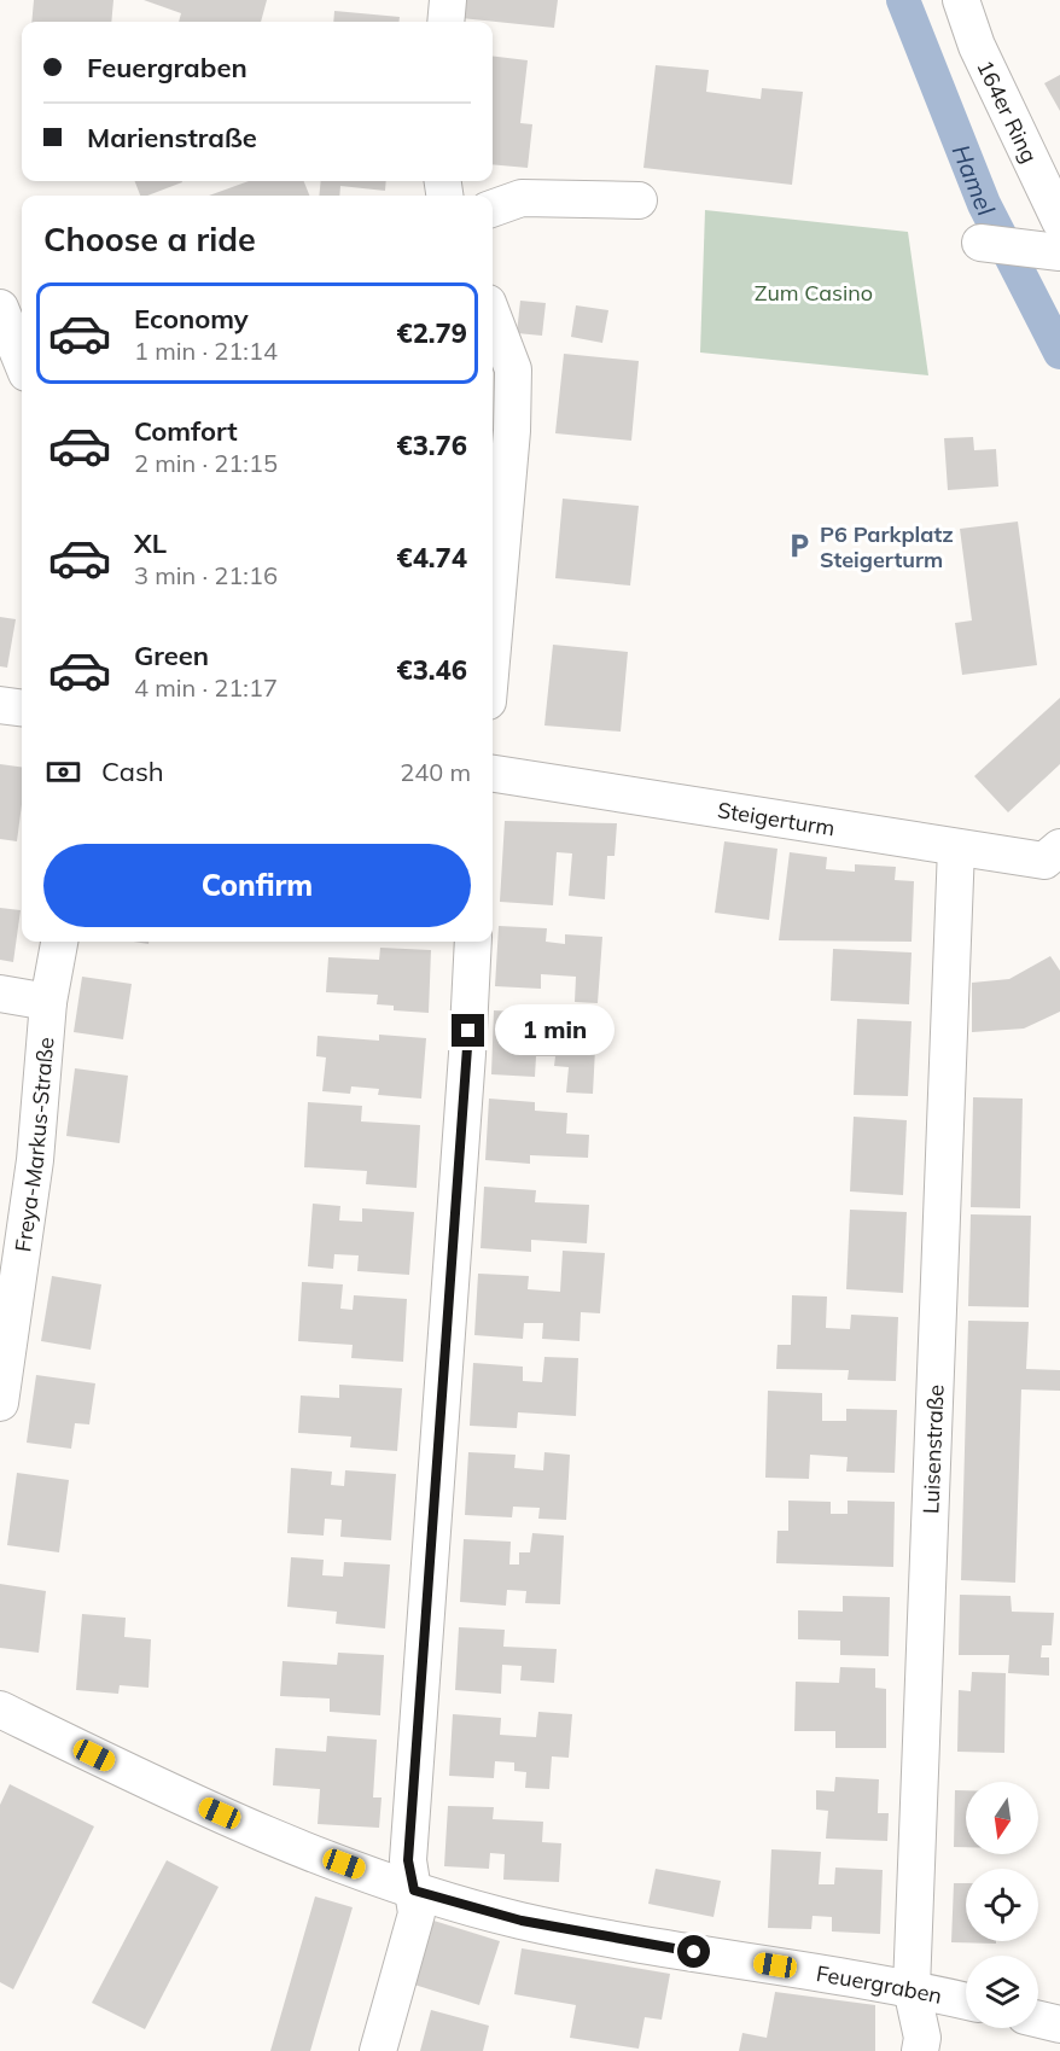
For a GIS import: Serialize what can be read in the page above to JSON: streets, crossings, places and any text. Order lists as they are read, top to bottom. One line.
{"streets":{"street":["164er Ring","Steigerturm","Freya-Markus-Straße","Luisenstraße","Feuergraben"]},"crossings":[["Steigerturm","Luisenstraße"],["Luisenstraße","Feuergraben"]],"water":["Hamel"],"parks":["Zum Casino"],"places":{"parking":["P6 Parkplatz Steigerturm"]},"north":"bottom","page":{"banner":["Feuergraben","Marienstraße"],"heading":"Choose a ride","list":[{"name":"Economy","note":"1 min · 21:14","value":"€2.79"},{"name":"Comfort","note":"2 min · 21:15","value":"€3.76"},{"name":"XL","note":"3 min · 21:16","value":"€4.74"},{"name":"Green","note":"4 min · 21:17","value":"€3.46"}],"pay":["Cash","240 m"],"buttons":"Confirm","bubble":"1 min"}}
